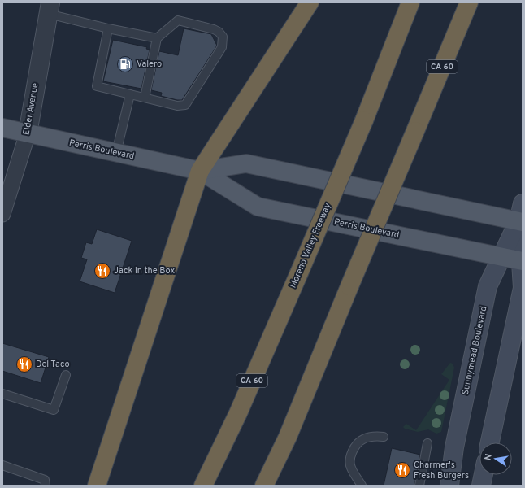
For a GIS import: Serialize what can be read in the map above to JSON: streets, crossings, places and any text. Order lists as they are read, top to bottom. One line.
{"streets":{"highway":["CA 60","Moreno Valley Freeway"],"main road":["Perris Boulevard","Sunnymead Boulevard"],"street":["Elder Avenue"]},"crossings":[["Elder Avenue","Perris Boulevard"],["Perris Boulevard","Sunnymead Boulevard"]],"places":{"fuel station":["Valero"],"restaurant":["Jack in the Box","Del Taco","Charmer's Fresh Burgers"]},"north":"left"}
